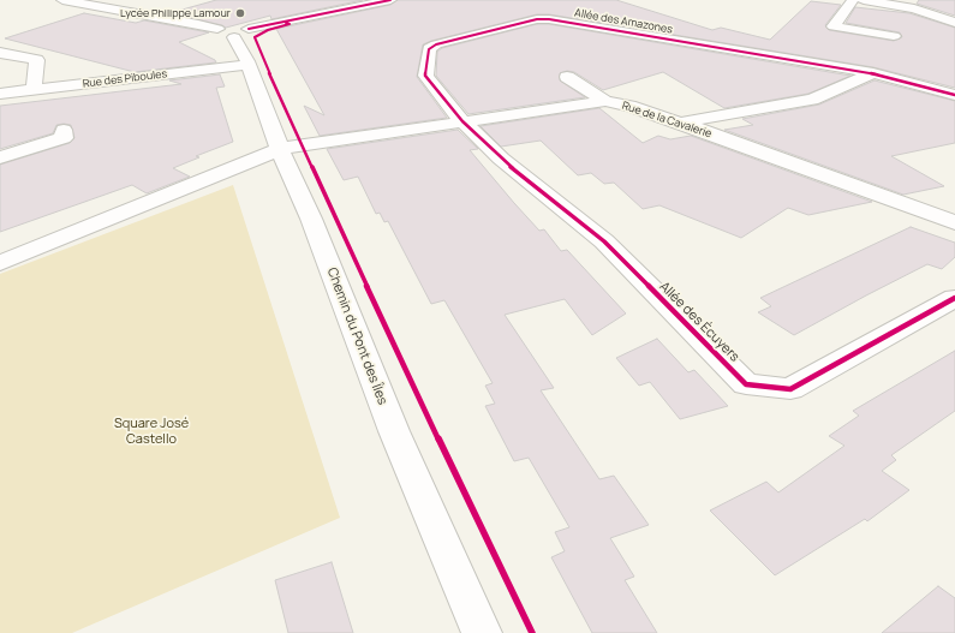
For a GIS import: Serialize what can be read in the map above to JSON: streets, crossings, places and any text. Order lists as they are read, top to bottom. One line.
{"streets":{"street":["Allée des Amazones","Rue des Piboules","Rue de la Cavalerie","Allée des Écuyers","Chemin du Pont des Îles"]},"crossings":[["Allée des Amazones","Rue de la Cavalerie"],["Allée des Amazones","Allée des Écuyers"],["Rue des Piboules","Chemin du Pont des Îles"],["Rue de la Cavalerie","Allée des Écuyers"],["Rue de la Cavalerie","Chemin du Pont des Îles"]],"parks":["Square José Castello"],"places":["Lycée Philippe Lamour"]}
